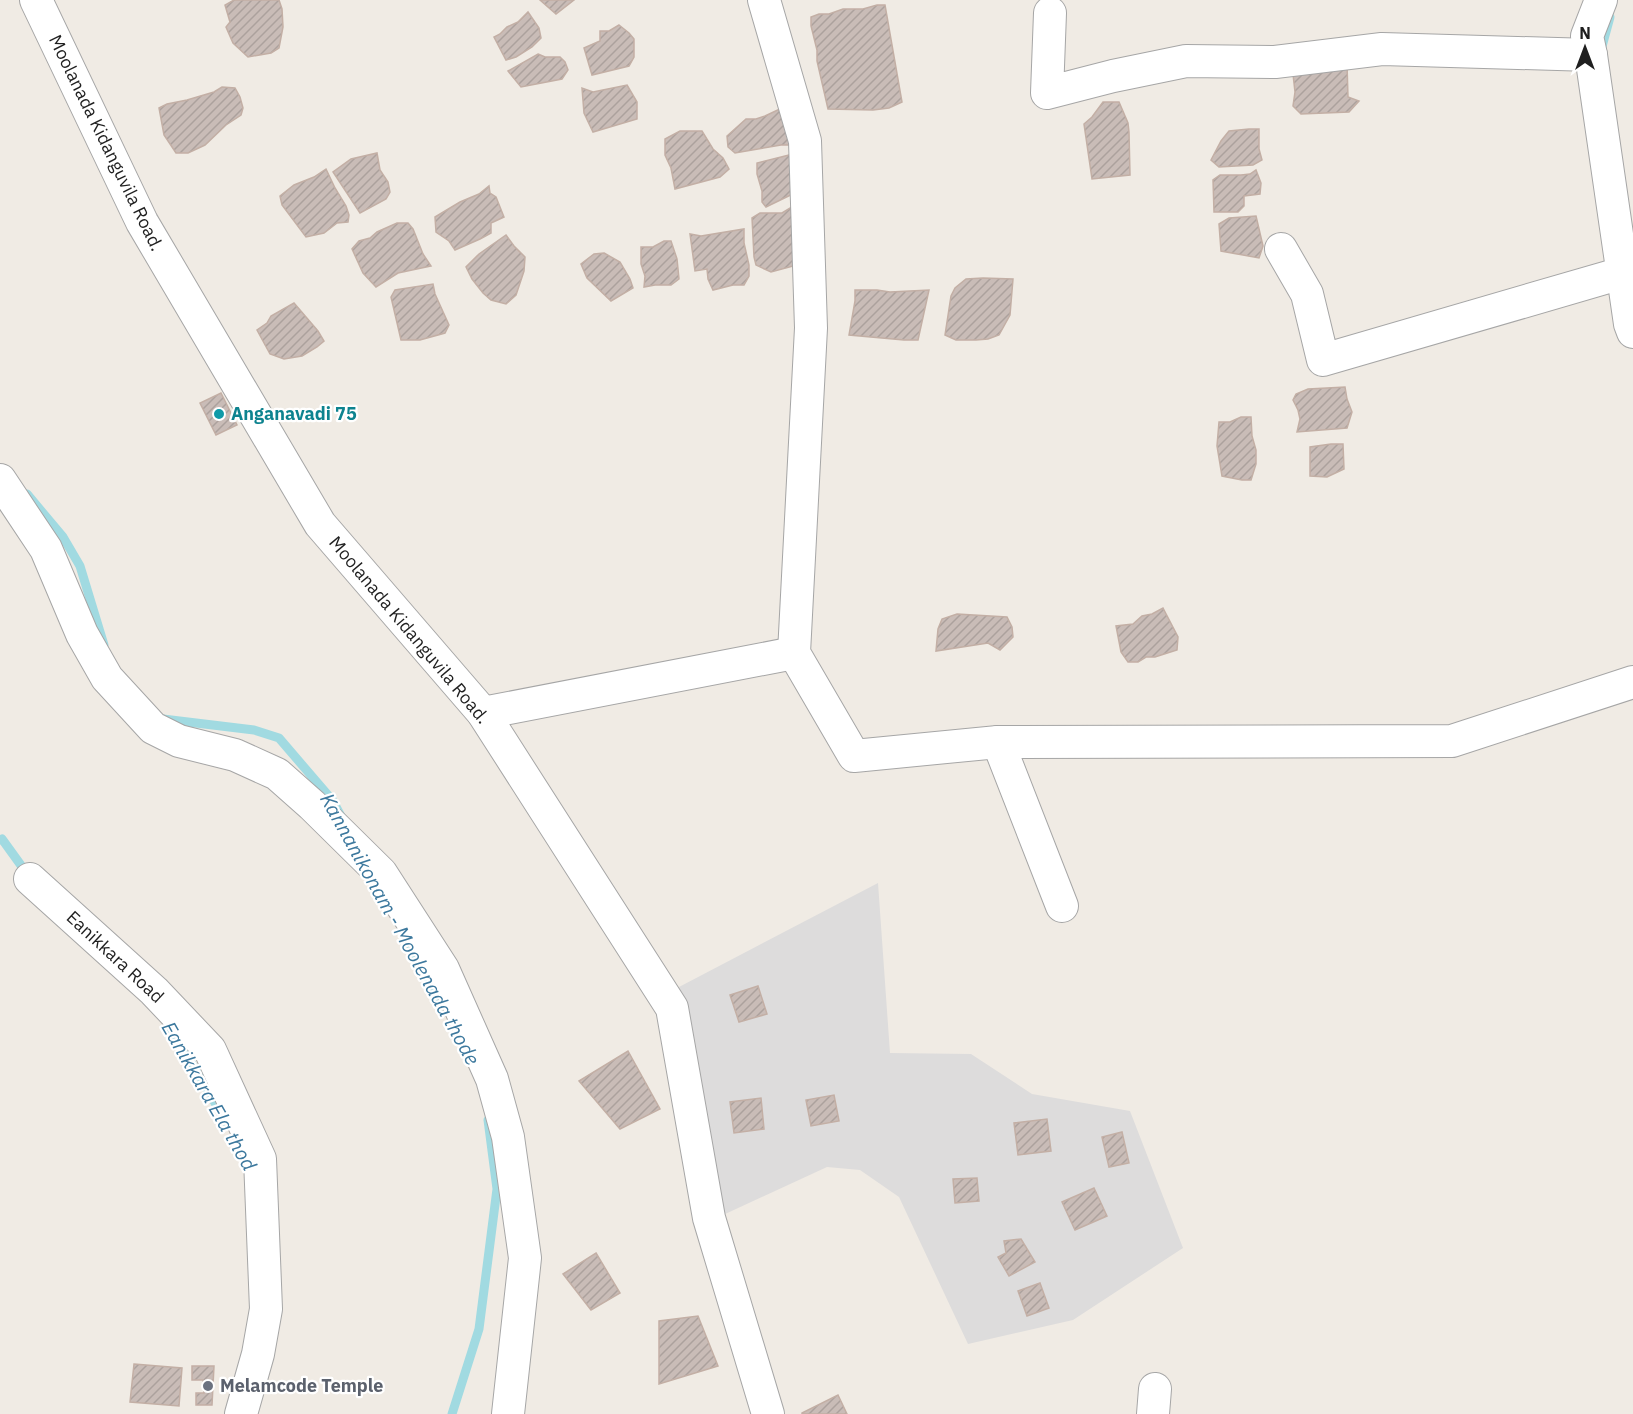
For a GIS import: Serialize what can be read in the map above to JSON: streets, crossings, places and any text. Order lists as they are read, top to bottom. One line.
{"streets":{"street":["Moolanada Kidanguvila Road.","Eanikkara Road"]},"water":["Kannanikonam - Moolenada thode","Eanikkara Ela thod"],"places":["Anganavadi 75","Melamcode Temple"],"north":"top"}
